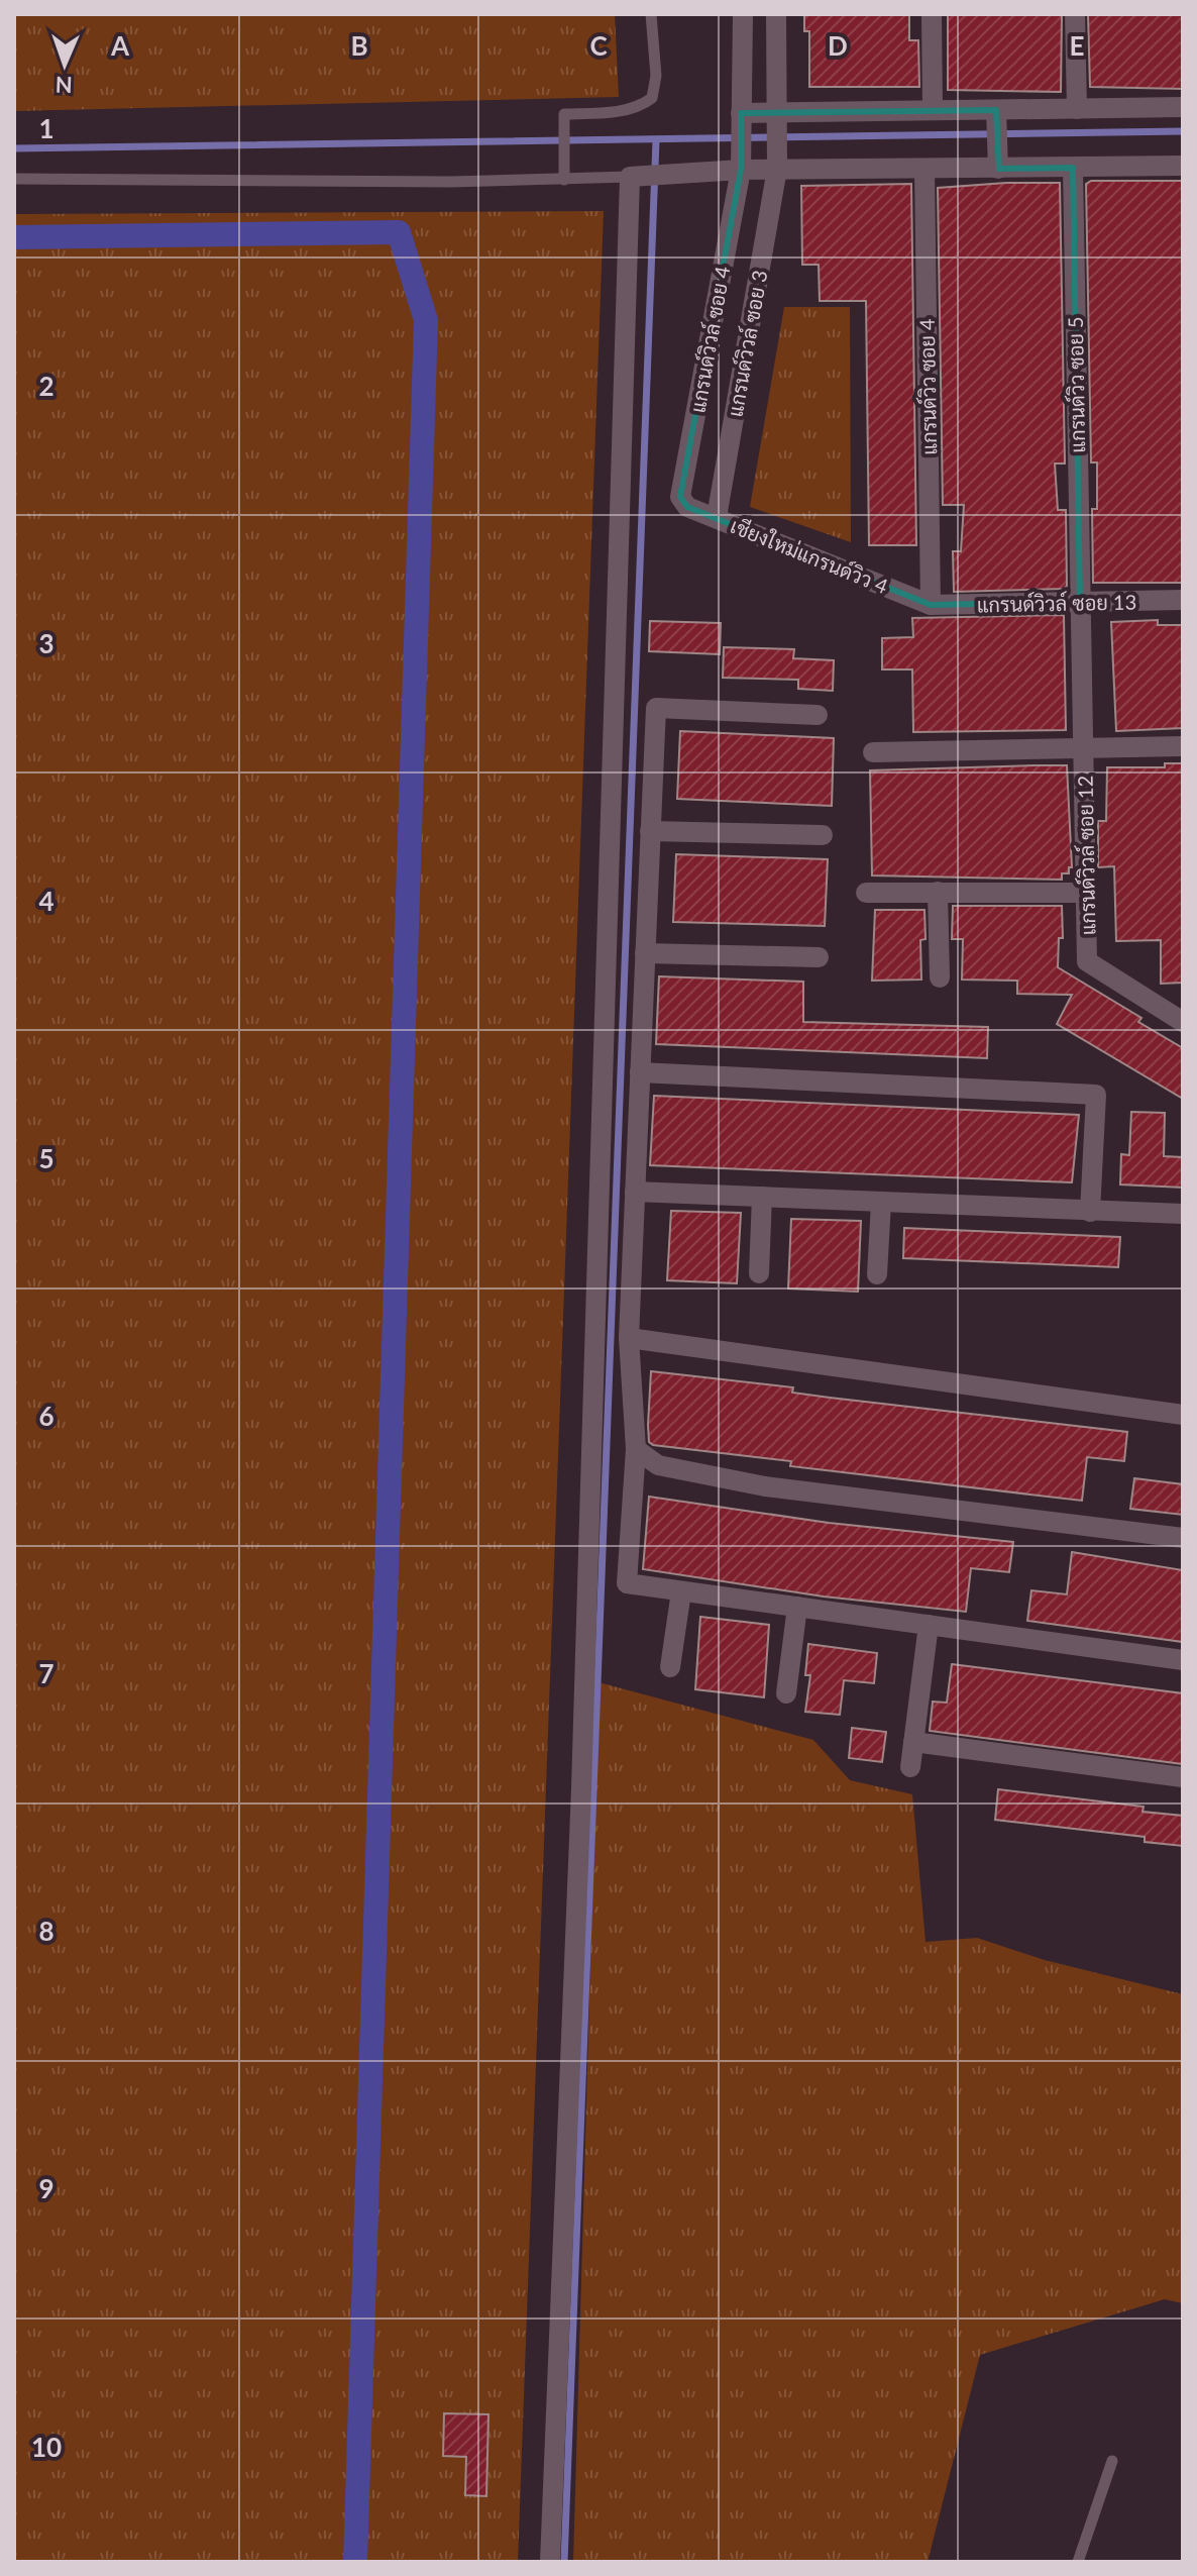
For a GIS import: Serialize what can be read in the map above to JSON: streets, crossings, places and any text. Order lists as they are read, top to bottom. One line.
{"streets":{"street":["แกรนด์วิวล์ ซอย 4","แกรนด์วิวล์ ซอย 3","แกรนด์วิว ซอย 5","แกรนด์วิว ซอย 4","เชียงใหม่แกรนด์วิว 4","แกรนด์วิวล์ ซอย 13","แกรนด์วิวล์ ซอย 12"]},"crossings":[["แกรนด์วิวล์ ซอย 4","เชียงใหม่แกรนด์วิว 4"],["แกรนด์วิวล์ ซอย 3","เชียงใหม่แกรนด์วิว 4"],["แกรนด์วิว ซอย 5","แกรนด์วิวล์ ซอย 13"],["แกรนด์วิว ซอย 5","แกรนด์วิวล์ ซอย 12"],["แกรนด์วิว ซอย 4","เชียงใหม่แกรนด์วิว 4"],["แกรนด์วิว ซอย 4","แกรนด์วิวล์ ซอย 13"],["เชียงใหม่แกรนด์วิว 4","แกรนด์วิวล์ ซอย 13"]],"north":"bottom","grid":{"columns":["A","B","C","D","E"],"rows":["1","2","3","4","5","6","7","8","9","10"]}}
